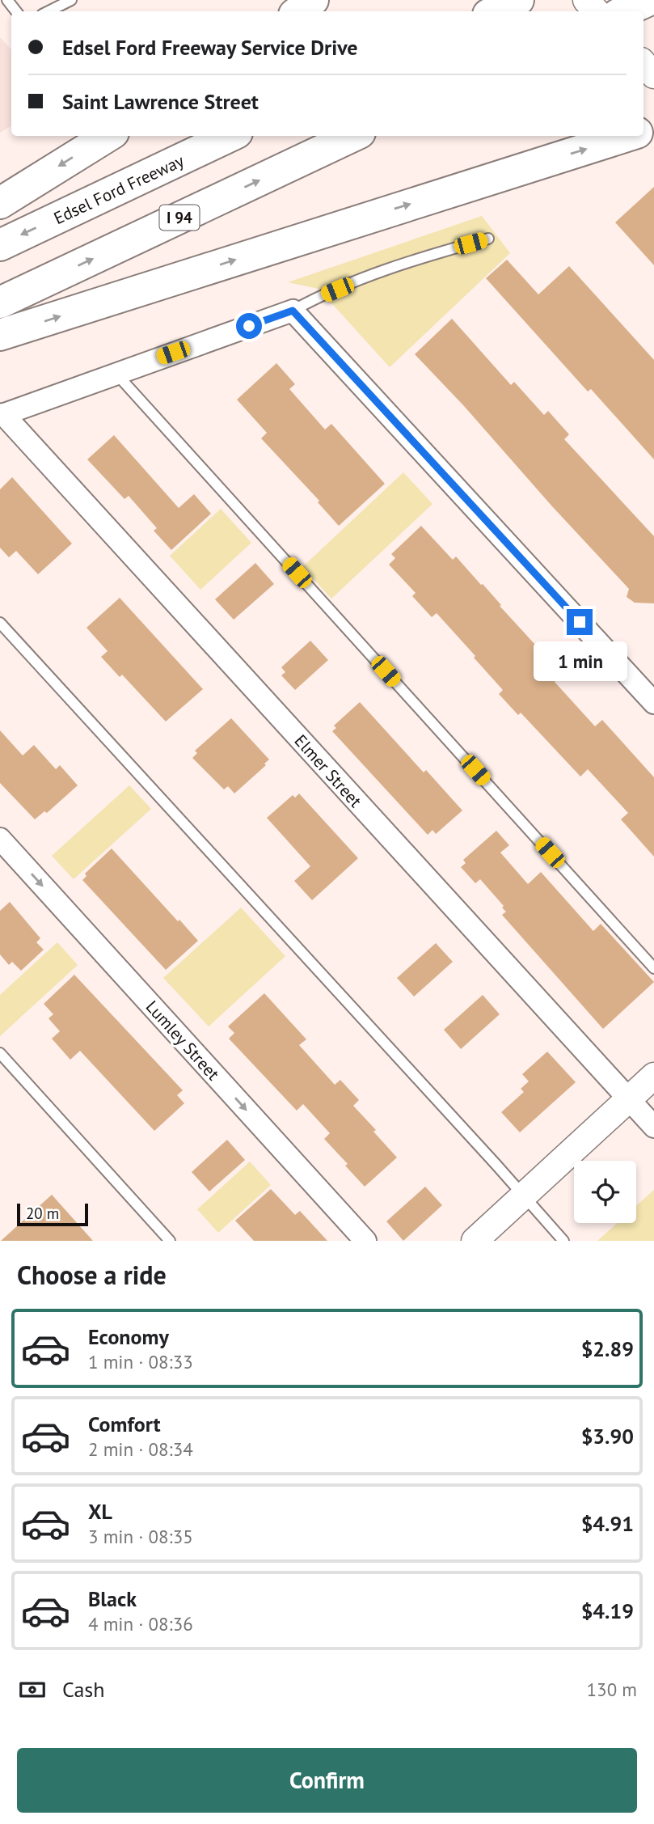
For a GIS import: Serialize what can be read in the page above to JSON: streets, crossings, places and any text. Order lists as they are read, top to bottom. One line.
{"streets":{"highway":["Edsel Ford Freeway","I 94"],"street":["Elmer Street","Lumley Street"]},"one_way":["Lumley Street"],"scale_bar":"20 m","page":{"banner":["Edsel Ford Freeway Service Drive","Saint Lawrence Street"],"bubble":"1 min","scale":"20 m","heading":"Choose a ride","list":[{"name":"Economy","note":"1 min · 08:33","value":"$2.89"},{"name":"Comfort","note":"2 min · 08:34","value":"$3.90"},{"name":"XL","note":"3 min · 08:35","value":"$4.91"},{"name":"Black","note":"4 min · 08:36","value":"$4.19"}],"pay":["Cash","130 m"],"buttons":"Confirm"}}
